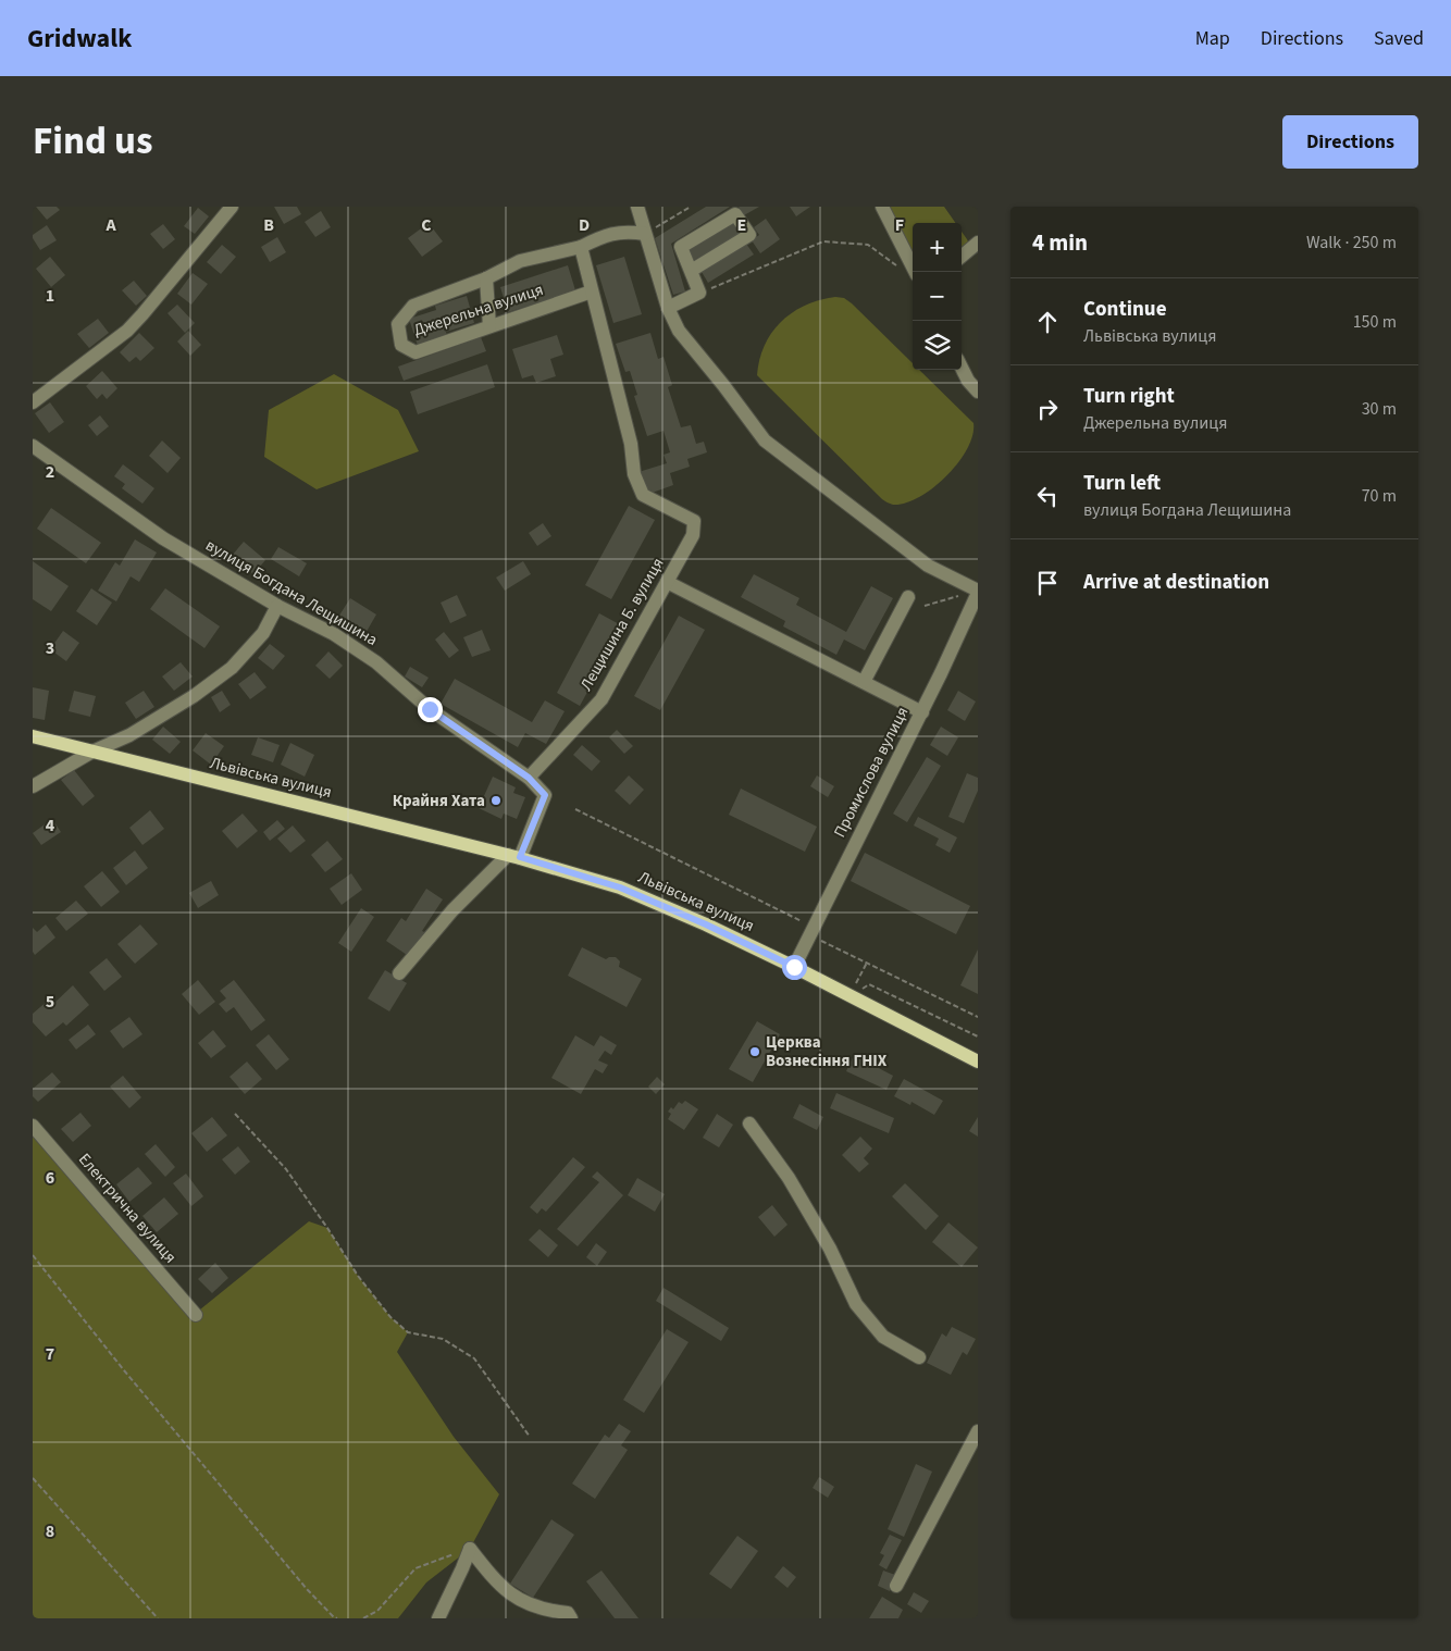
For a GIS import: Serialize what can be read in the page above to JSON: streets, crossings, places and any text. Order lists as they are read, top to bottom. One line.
{"streets":{"main road":["Львівська вулиця"],"street":["Джерельна вулиця","вулиця Богдана Лещишина","Лещишина Б. вулиця","Промислова вулиця","Електрична вулиця"]},"crossings":[["Джерельна вулиця","Лещишина Б. вулиця"],["вулиця Богдана Лещишина","Лещишина Б. вулиця"],["Промислова вулиця","Львівська вулиця"]],"places":["Крайня Хата","Церква Вознесіння ГНІХ"],"page":{"header":"Gridwalk","nav":["Map","Directions","Saved"],"title":"Find us","buttons":"Directions","heading":["4 min","Walk · 250 m"],"map_buttons":["+","−"],"list":[["Continue","Львівська вулиця","150 m"],["Turn right","Джерельна вулиця","30 m"],["Turn left","вулиця Богдана Лещишина","70 m"],"Arrive at destination"]},"grid":{"columns":["A","B","C","D","E","F"],"rows":["1","2","3","4","5","6","7","8"]}}
